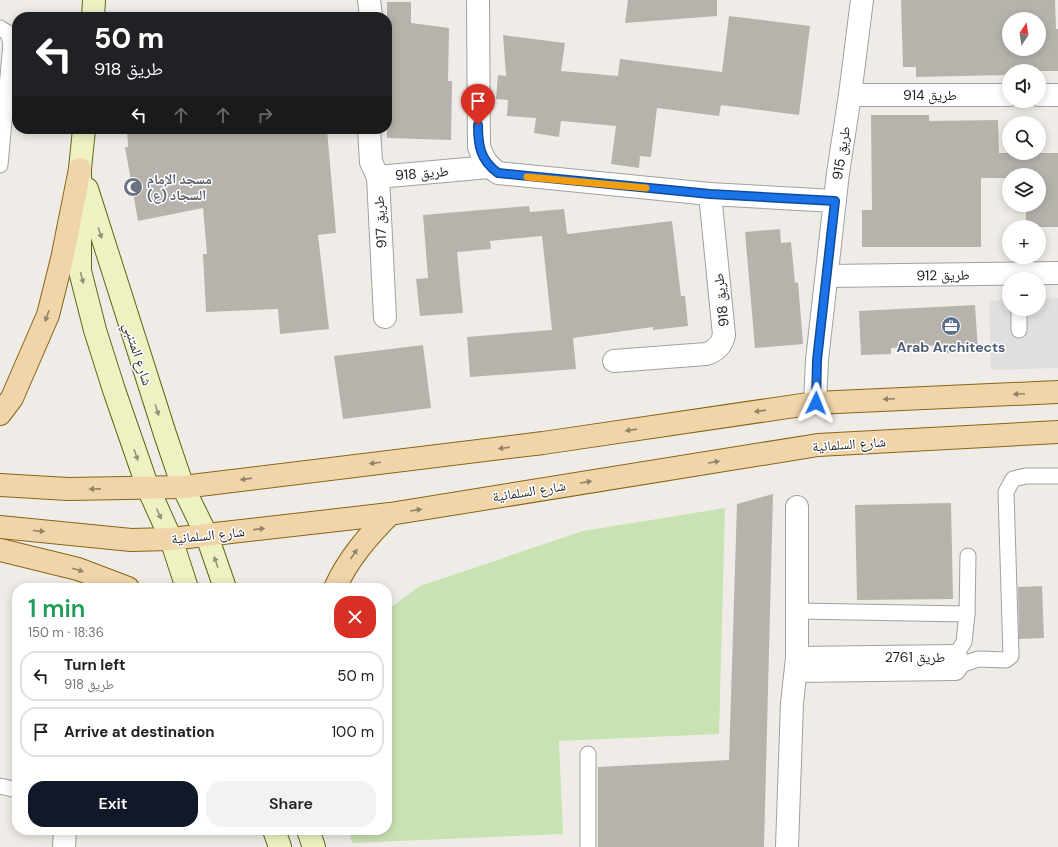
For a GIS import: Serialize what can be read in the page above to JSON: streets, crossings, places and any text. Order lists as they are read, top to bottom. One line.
{"streets":{"main road":["شارع المتنبي","شارع السلمانية"],"street":["طريق 914","طريق 915","طريق 918","طريق 917","طريق 912","طريق 2761"]},"crossings":[["طريق 914","طريق 915"],["طريق 915","طريق 918"],["طريق 915","طريق 912"],["طريق 918","طريق 917"],["شارع المتنبي","شارع السلمانية"]],"one_way":["شارع المتنبي"],"places":{"mosque":["مسجد الإمام السجاد (ع)"],"office":["Arab Architects"]},"north":"top","page":{"map_buttons":["+","−"],"turn":["50 m","طريق 918"],"heading":["1 min","150 m · 18:36"],"list":[{"name":"Turn left","note":"طريق 918","value":"50 m"},{"name":"Arrive at destination","value":"100 m"}],"buttons":["Exit","Share"]}}
